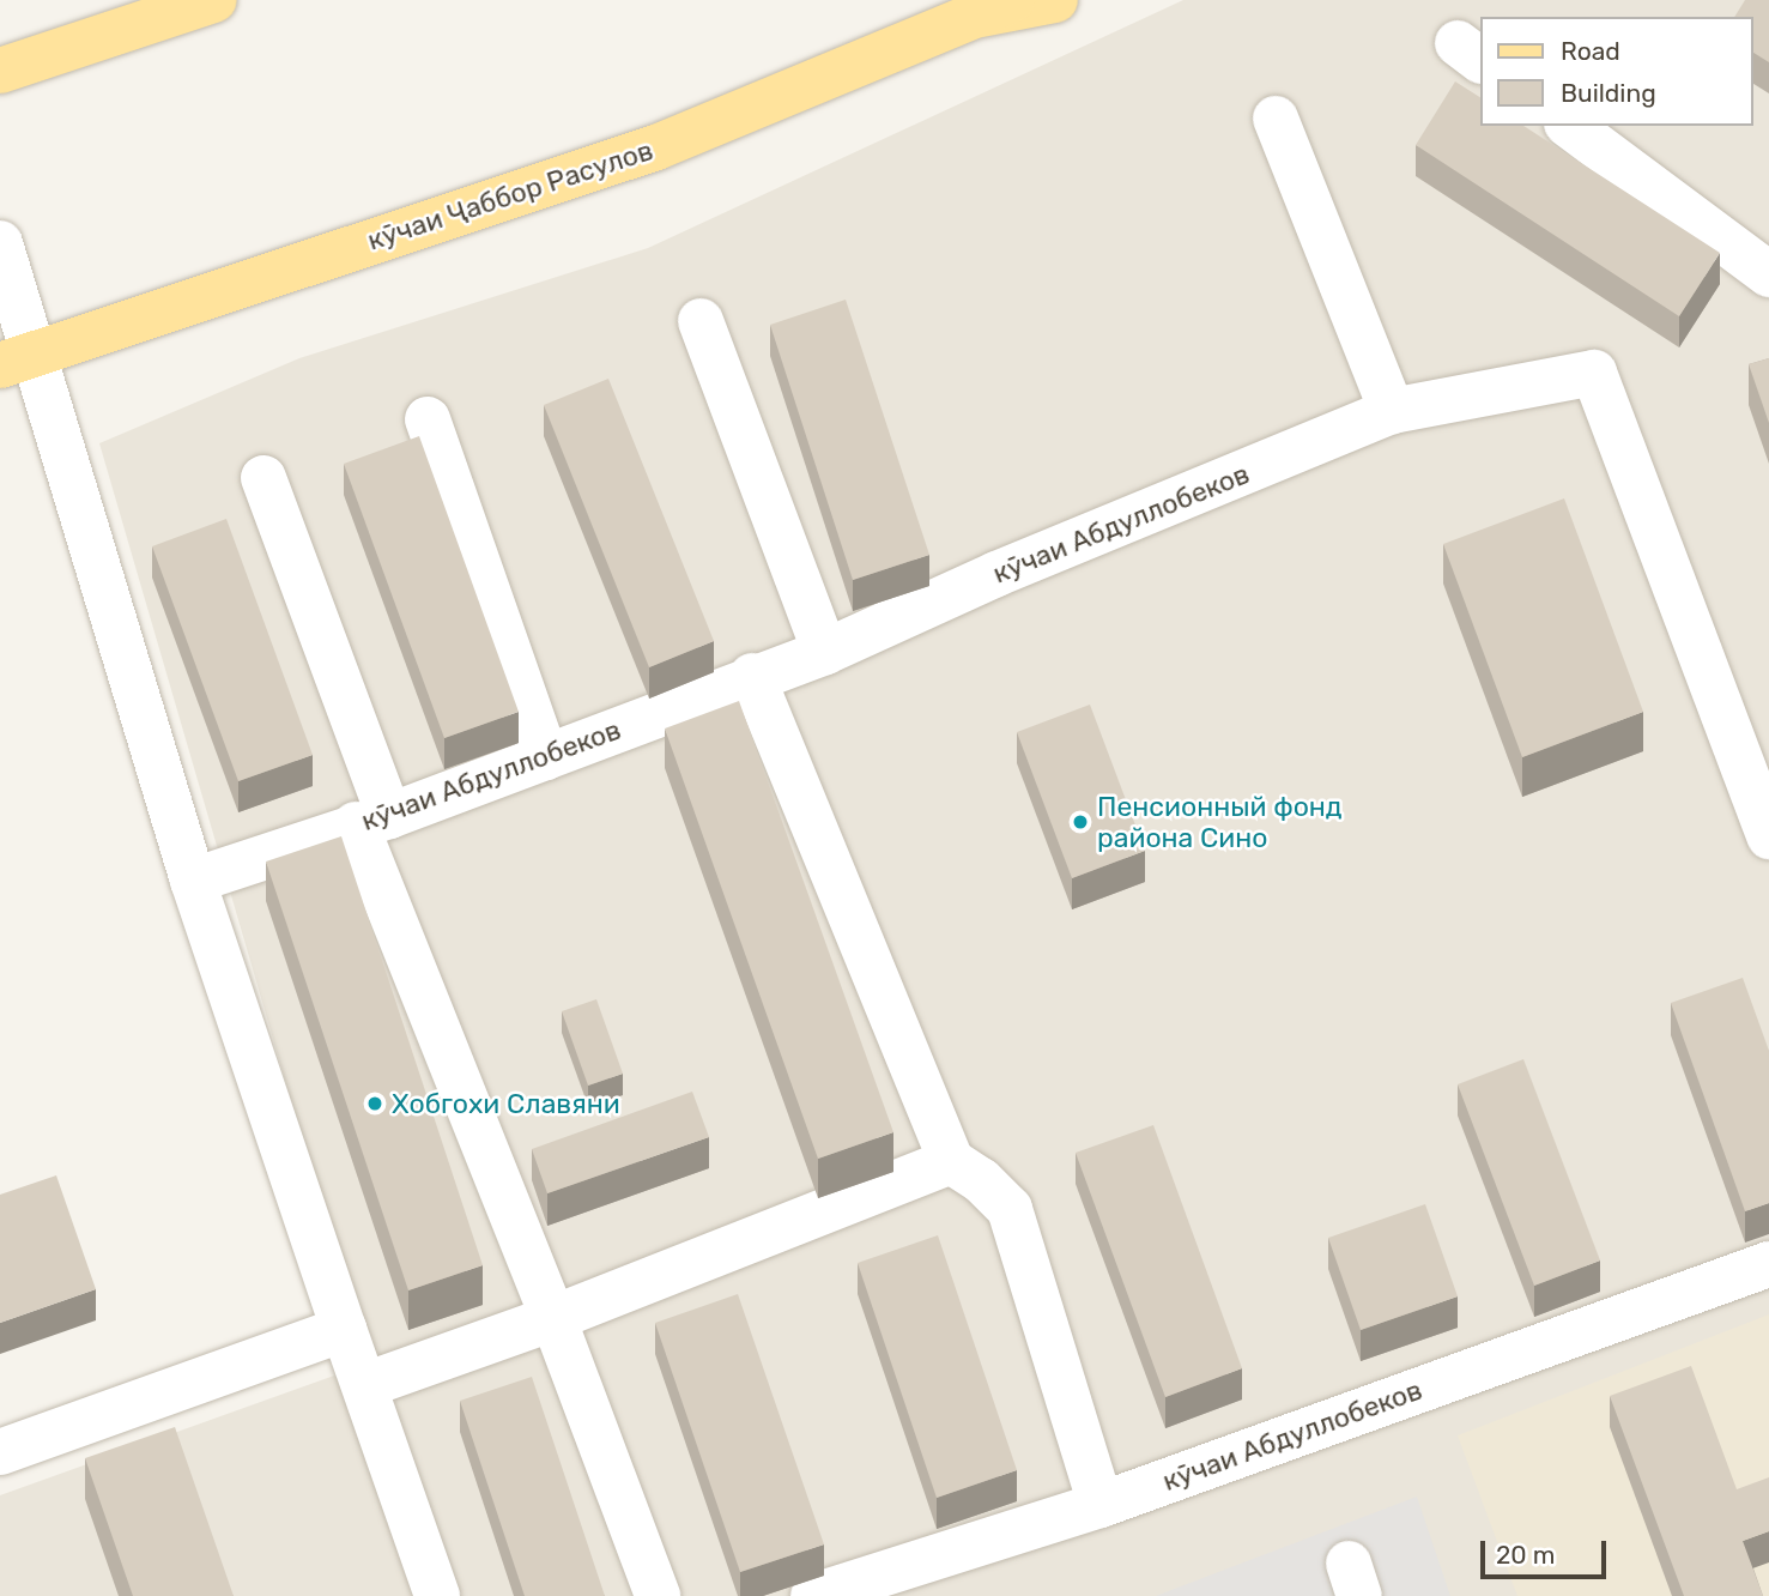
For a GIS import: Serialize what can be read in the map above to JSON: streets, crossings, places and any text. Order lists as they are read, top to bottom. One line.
{"streets":{"main road":["кӯчаи Ҷаббор Расулов"],"street":["кӯчаи Абдуллобеков"]},"places":["Пенсионный фонд района Сино","Хобгохи Славяни"],"legend":["Road","Building"],"scale_bar":"20 m"}
